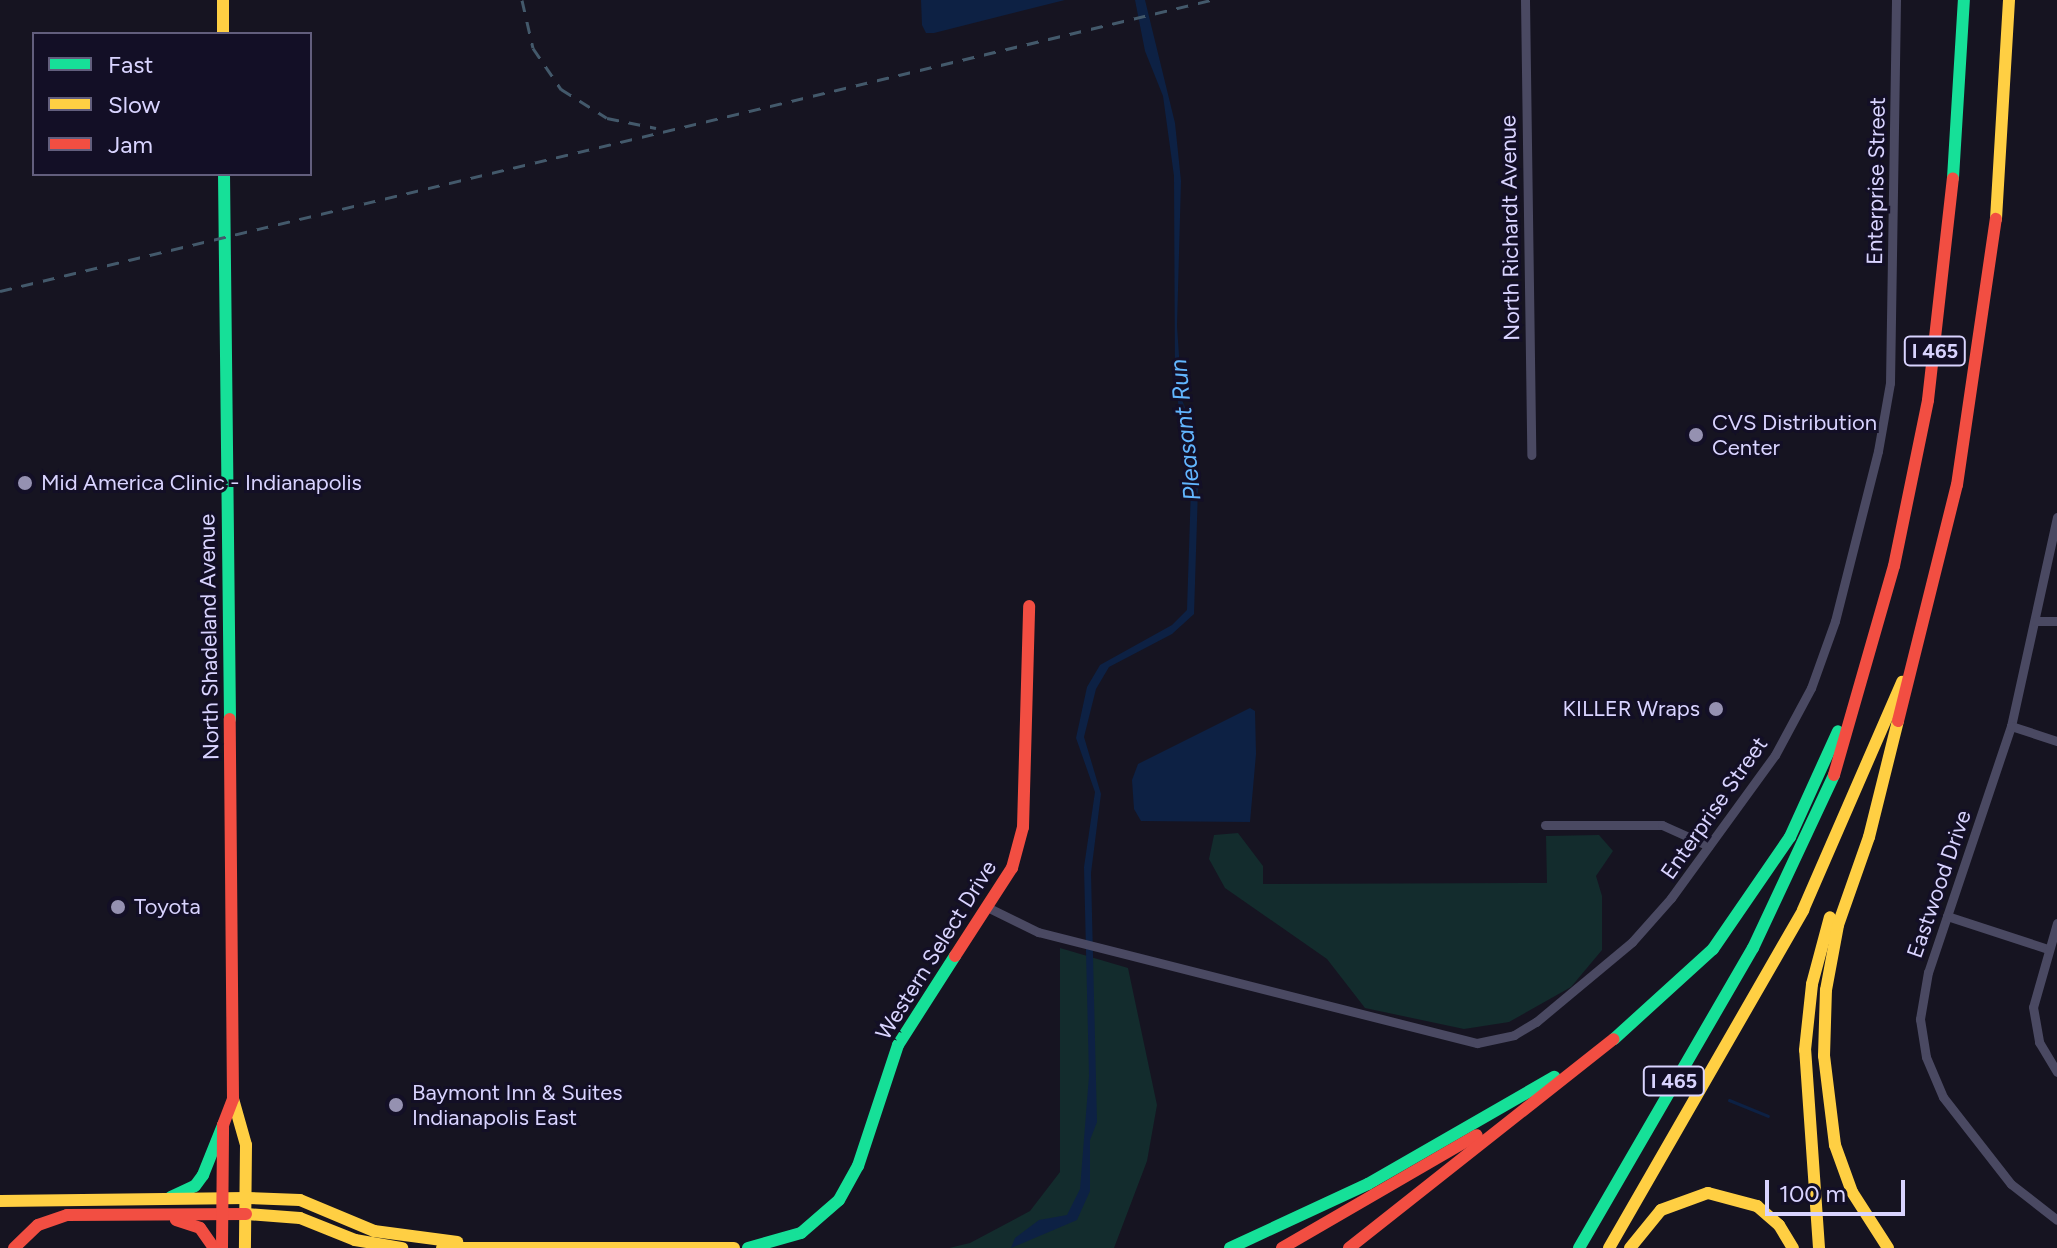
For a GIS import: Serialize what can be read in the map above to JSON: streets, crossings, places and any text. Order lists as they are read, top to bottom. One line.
{"streets":{"main road":["I 465","North Shadeland Avenue","Western Select Drive"],"street":["Enterprise Street","North Richardt Avenue","Eastwood Drive"]},"crossings":[["Enterprise Street","Western Select Drive"]],"water":["Pleasant Run"],"places":["CVS Distribution Center","Mid America Clinic - Indianapolis","KILLER Wraps","Toyota","Baymont Inn & Suites Indianapolis East"],"legend":["Fast","Slow","Jam"],"scale_bar":"100 m"}
